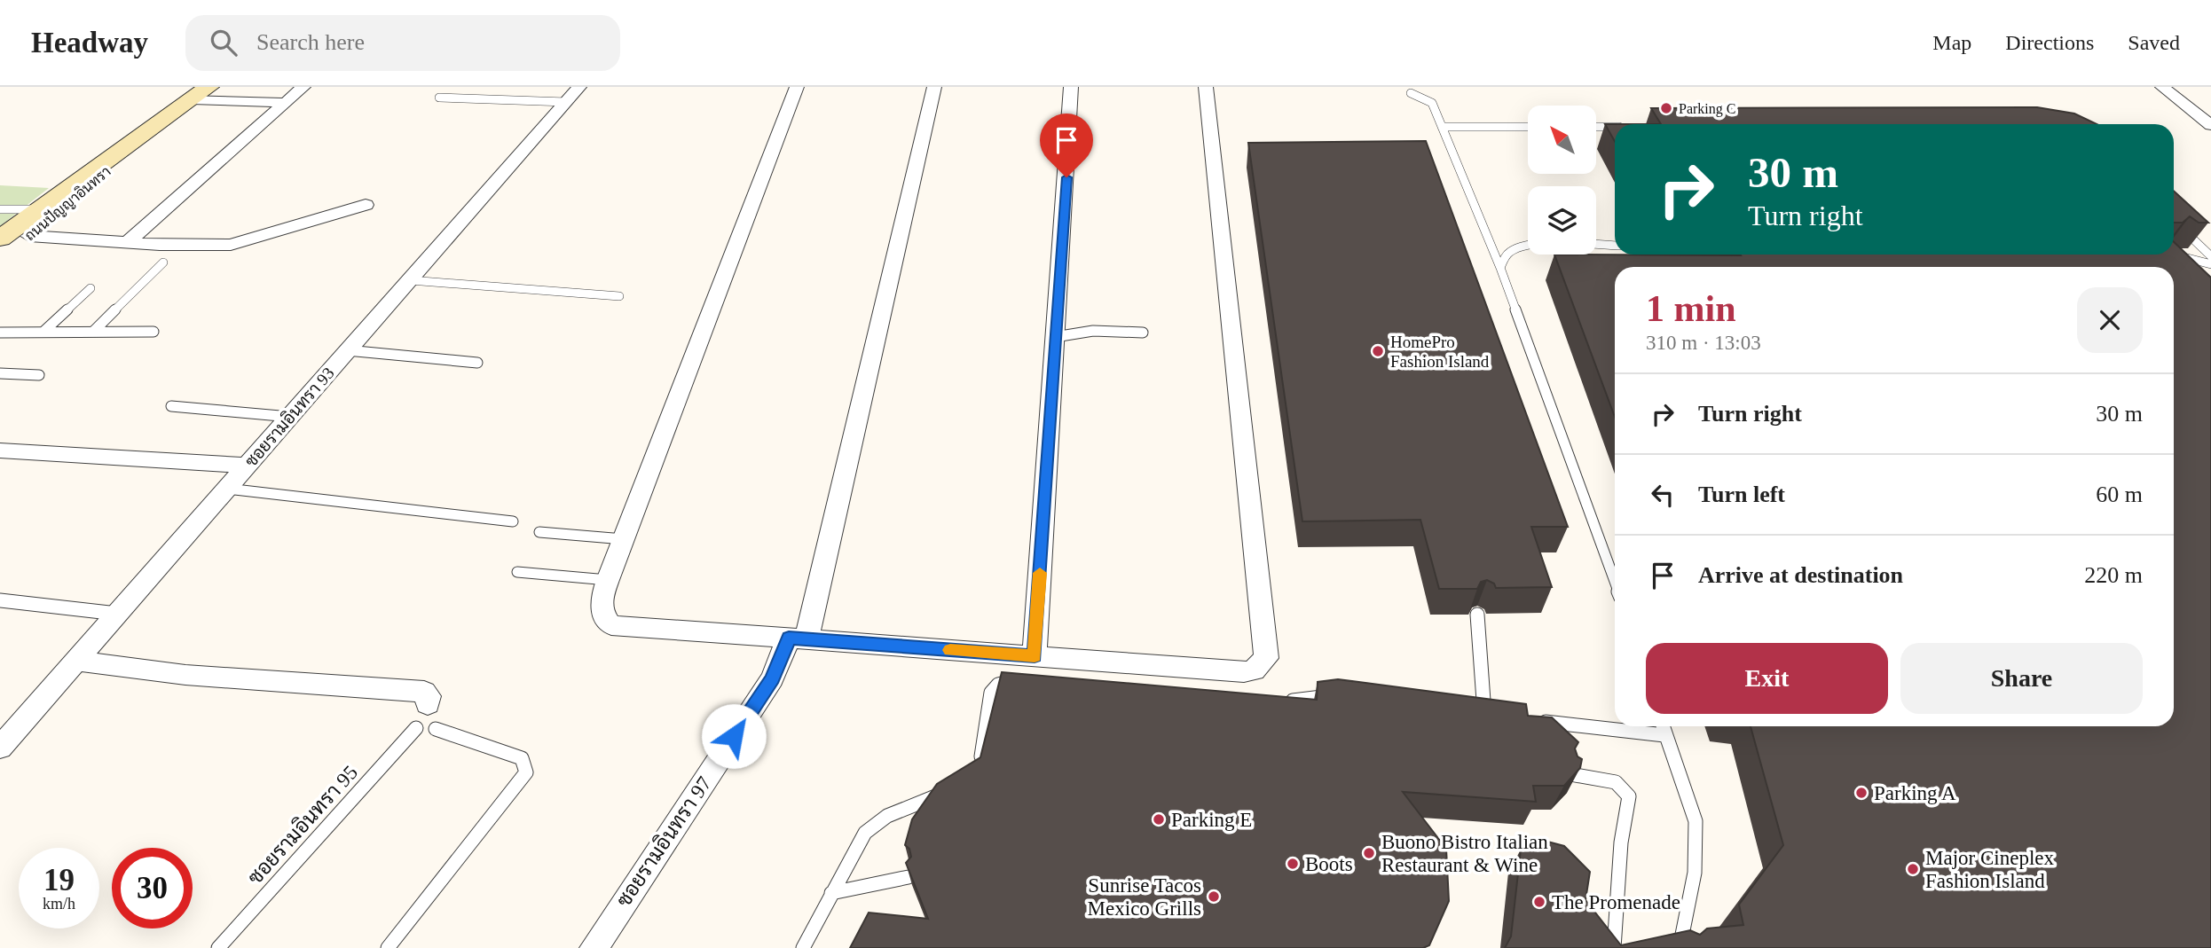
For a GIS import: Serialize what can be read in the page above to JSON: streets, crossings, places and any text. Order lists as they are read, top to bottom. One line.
{"streets":{"main road":["ถนนปัญญาอินทรา"],"street":["ซอยรามอินทรา 93","ซอยรามอินทรา 97"],"lane":["ซอยรามอินทรา 95"]},"places":["Parking C","HomePro Fashion Island","Parking A","Parking E","Buono Bistro Italian Restaurant & Wine","Boots","Major Cineplex Fashion Island","Sunrise Tacos Mexico Grills","The Promenade"],"north":"top left","page":{"header":"Headway","search":"Search here","nav":["Map","Directions","Saved"],"turn":["30 m","Turn right"],"heading":["1 min","310 m · 13:03"],"list":[{"name":"Turn right","value":"30 m"},{"name":"Turn left","value":"60 m"},{"name":"Arrive at destination","value":"220 m"}],"buttons":["Exit","Share"],"speed":"19 km/h","limit":"30"}}
